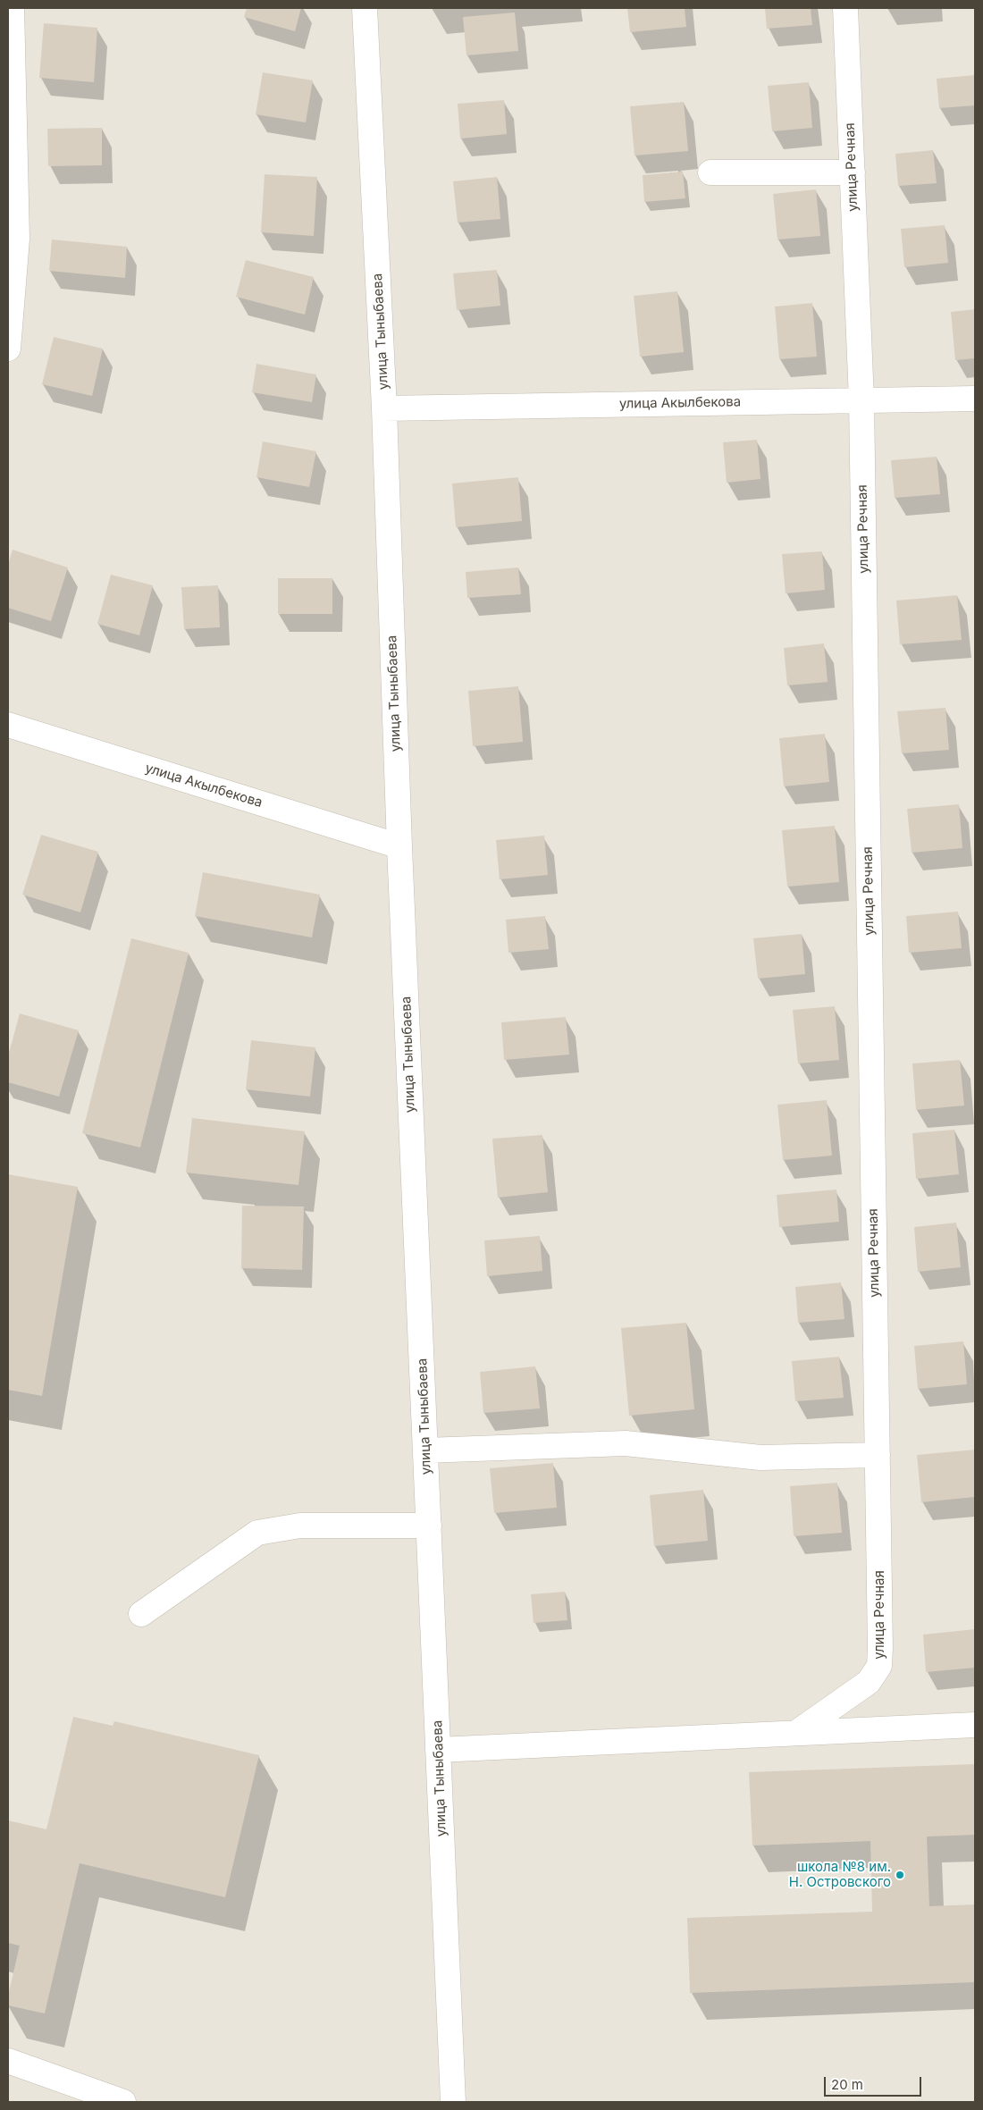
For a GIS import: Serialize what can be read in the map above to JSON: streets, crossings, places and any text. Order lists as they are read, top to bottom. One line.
{"streets":{"street":["улица Речная","улица Тыныбаева","улица Акылбекова"]},"crossings":[["улица Речная","улица Акылбекова"],["улица Тыныбаева","улица Акылбекова"]],"places":["школа №8 им. Н. Островского"],"scale_bar":"20 m"}
